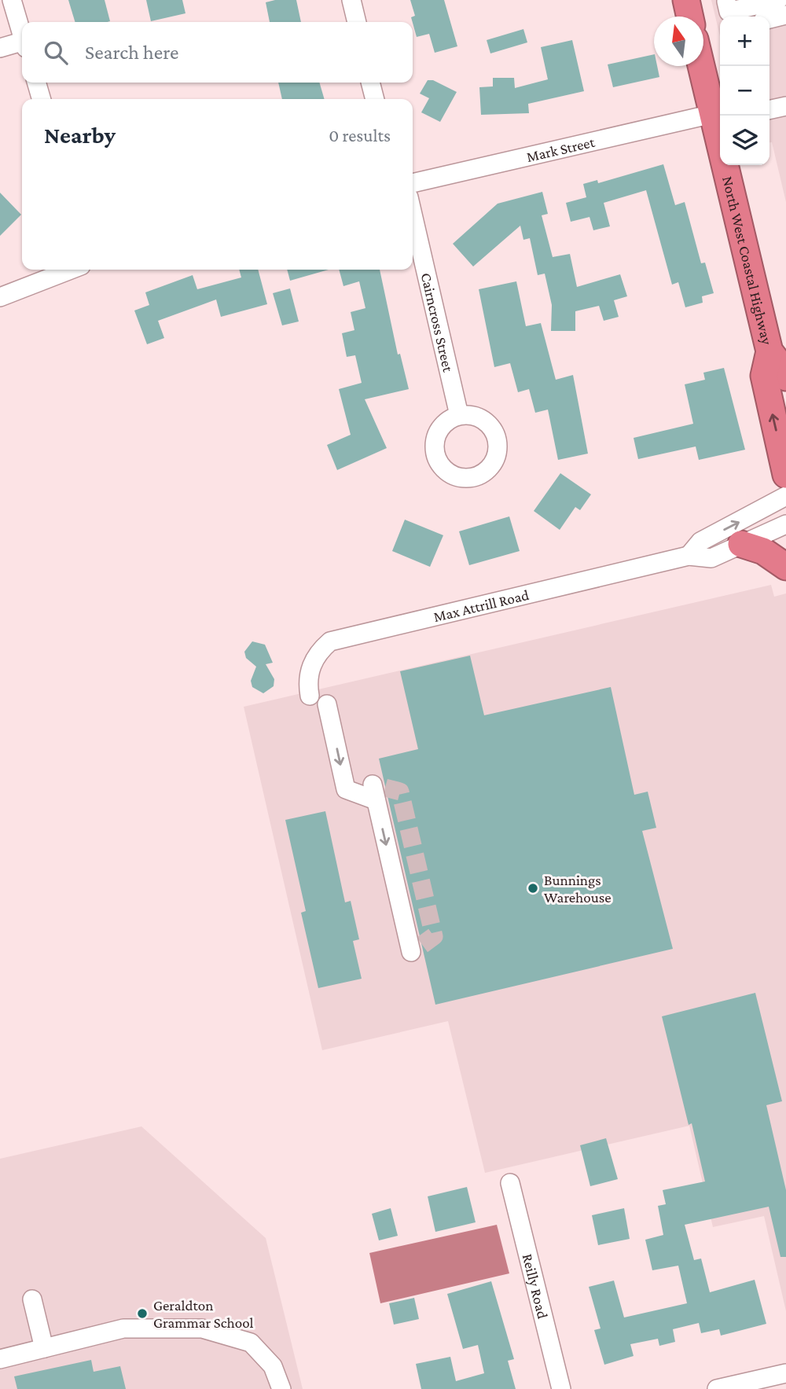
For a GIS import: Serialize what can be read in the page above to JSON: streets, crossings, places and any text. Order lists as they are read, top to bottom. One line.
{"streets":{"highway":["North West Coastal Highway"],"street":["Mark Street","Cairncross Street","Max Attrill Road","Reilly Road"]},"crossings":[["Mark Street","North West Coastal Highway"]],"places":["Bunnings Warehouse","Geraldton Grammar School"],"north":"top","page":{"map_buttons":["+","−"],"search":"Search here","heading":["Nearby","0 results"]}}
